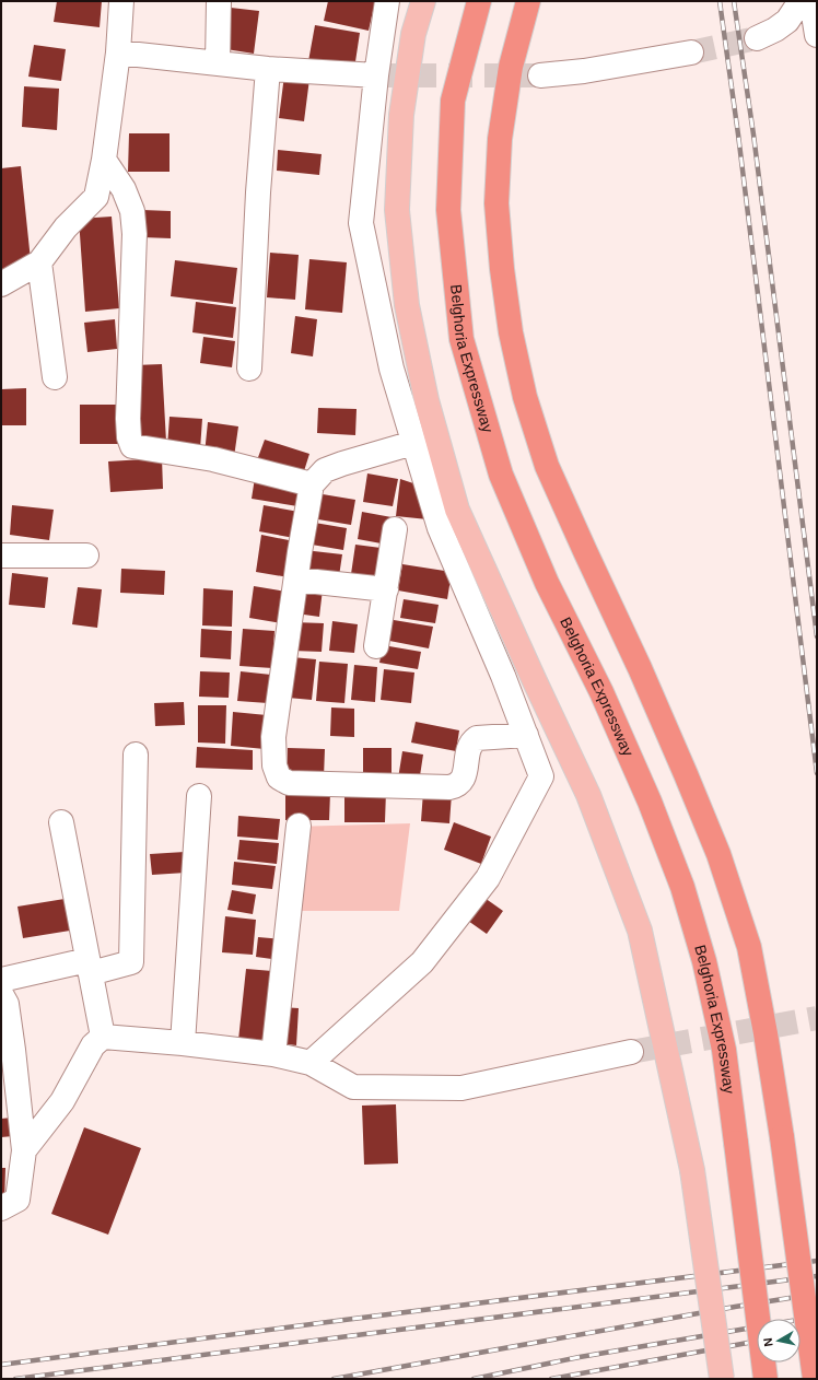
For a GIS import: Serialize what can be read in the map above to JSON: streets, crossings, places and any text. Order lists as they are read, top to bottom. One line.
{"streets":{"highway":["Belghoria Expressway"]},"north":"left"}
